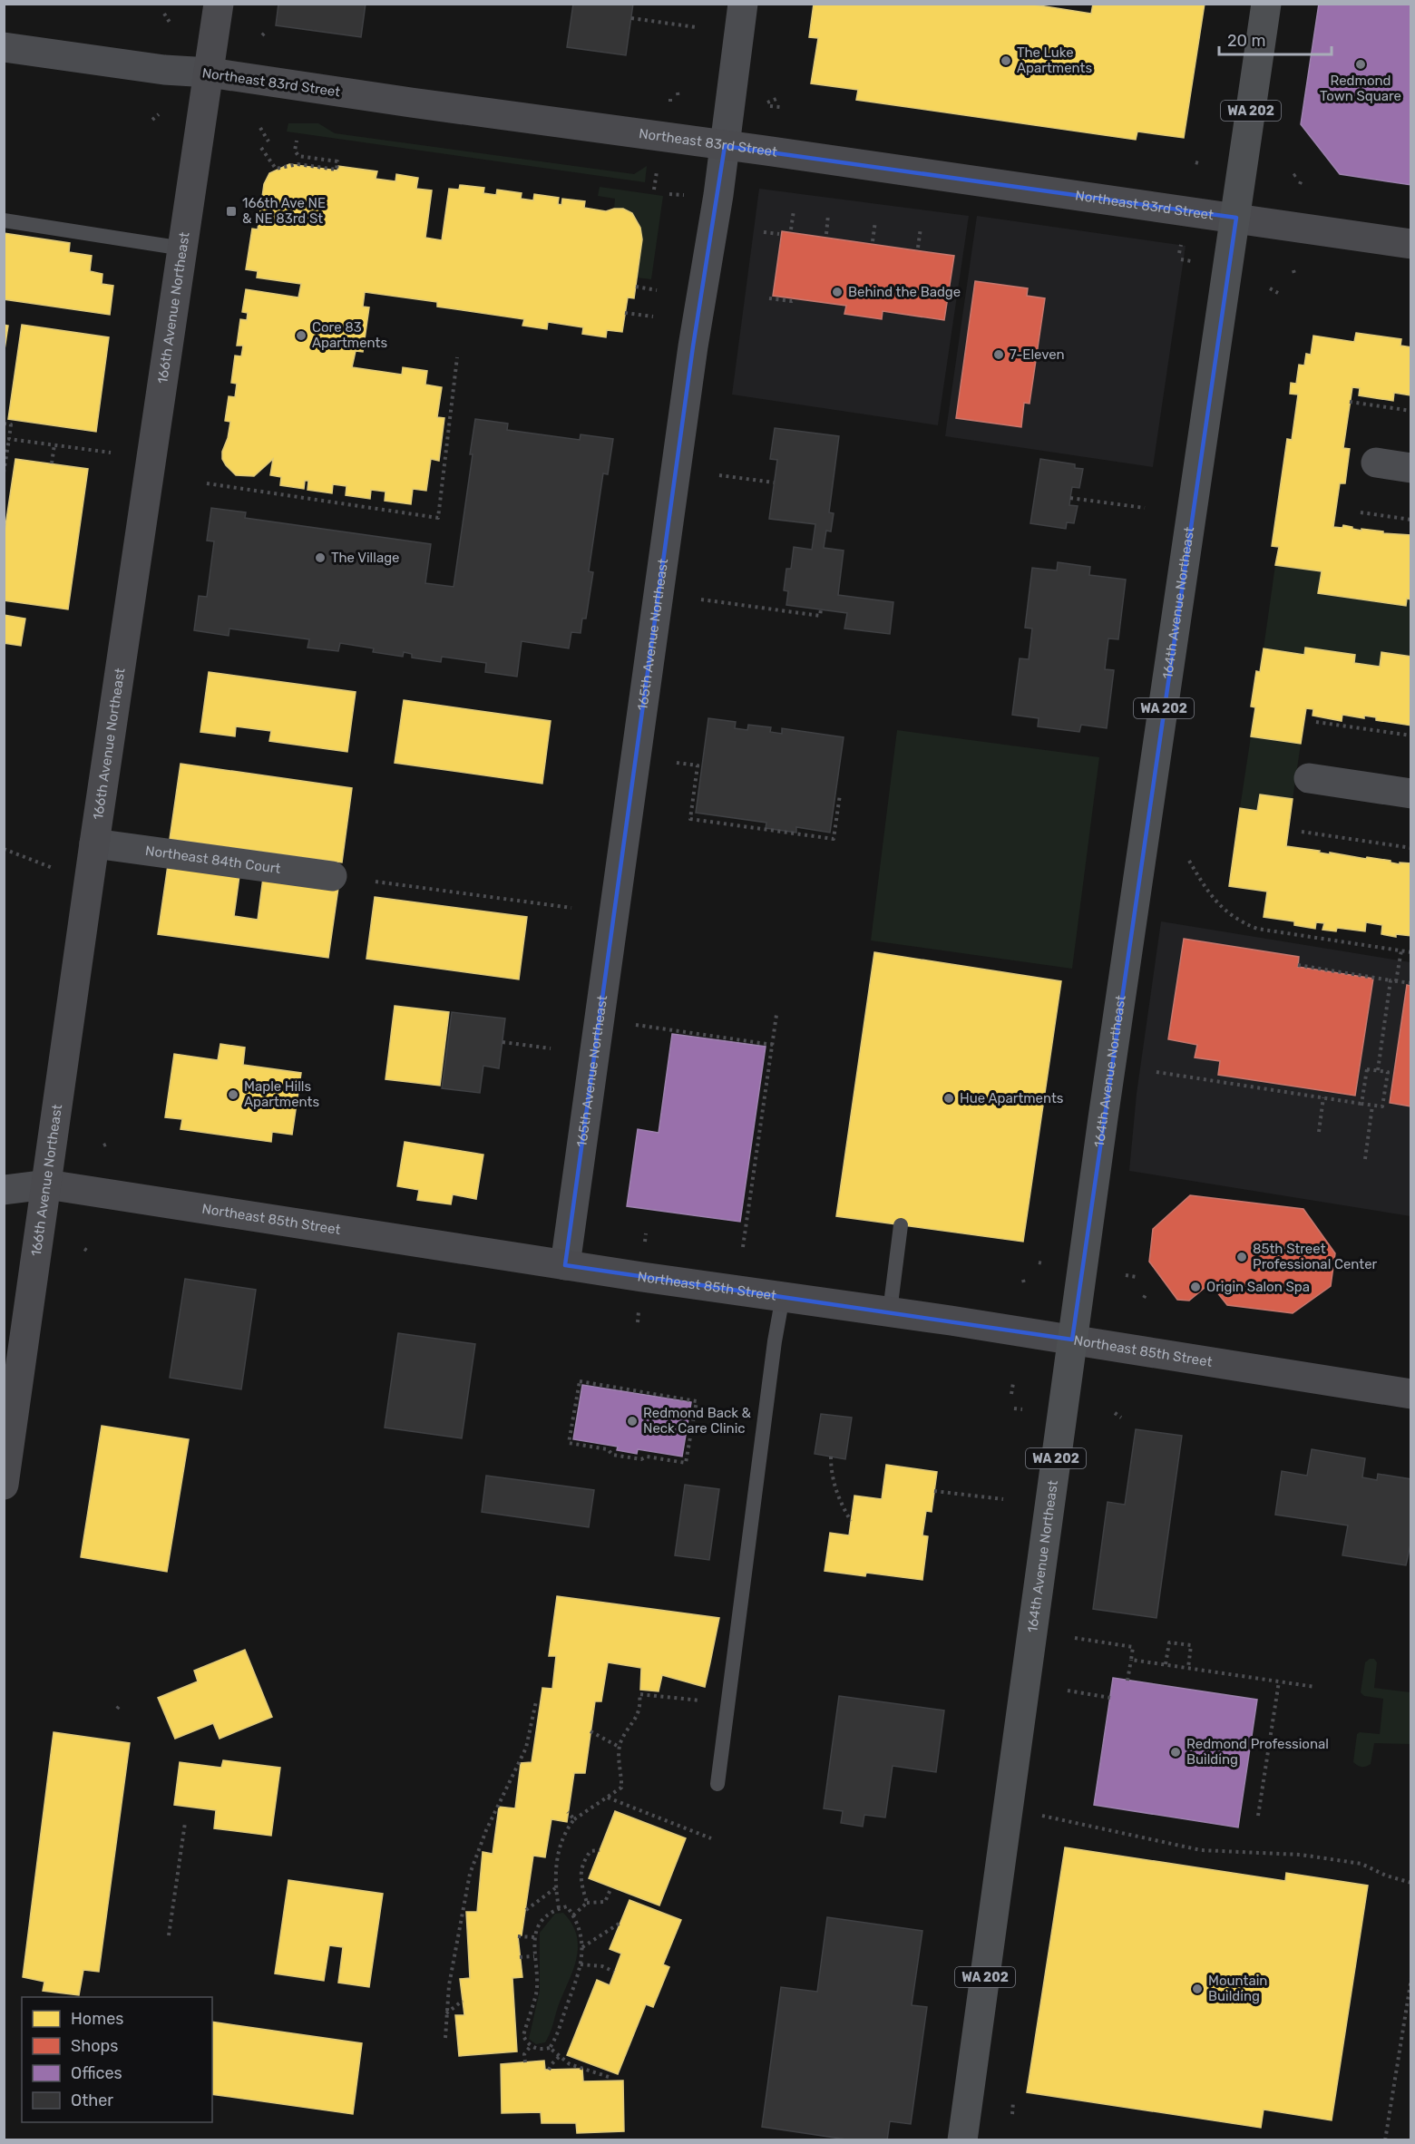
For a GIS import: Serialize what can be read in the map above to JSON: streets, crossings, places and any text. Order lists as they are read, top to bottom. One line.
{"streets":{"main road":["WA 202","164th Avenue Northeast"],"street":["Northeast 83rd Street","166th Avenue Northeast","165th Avenue Northeast","Northeast 84th Court","Northeast 85th Street"]},"crossings":[["Northeast 83rd Street","166th Avenue Northeast"],["Northeast 83rd Street","164th Avenue Northeast"],["Northeast 83rd Street","165th Avenue Northeast"],["166th Avenue Northeast","Northeast 84th Court"],["166th Avenue Northeast","Northeast 85th Street"],["164th Avenue Northeast","Northeast 85th Street"],["165th Avenue Northeast","Northeast 85th Street"]],"places":{"other":["The Luke Apartments","Redmond Town Square","Behind the Badge","Core 83 Apartments","7-Eleven","The Village","Maple Hills Apartments","Hue Apartments","85th Street Professional Center","Origin Salon Spa","Redmond Back & Neck Care Clinic","Redmond Professional Building","Mountain Building"],"transit":["166th Ave NE & NE 83rd St"]},"legend":["Homes","Shops","Offices","Other"],"scale_bar":"20 m"}
